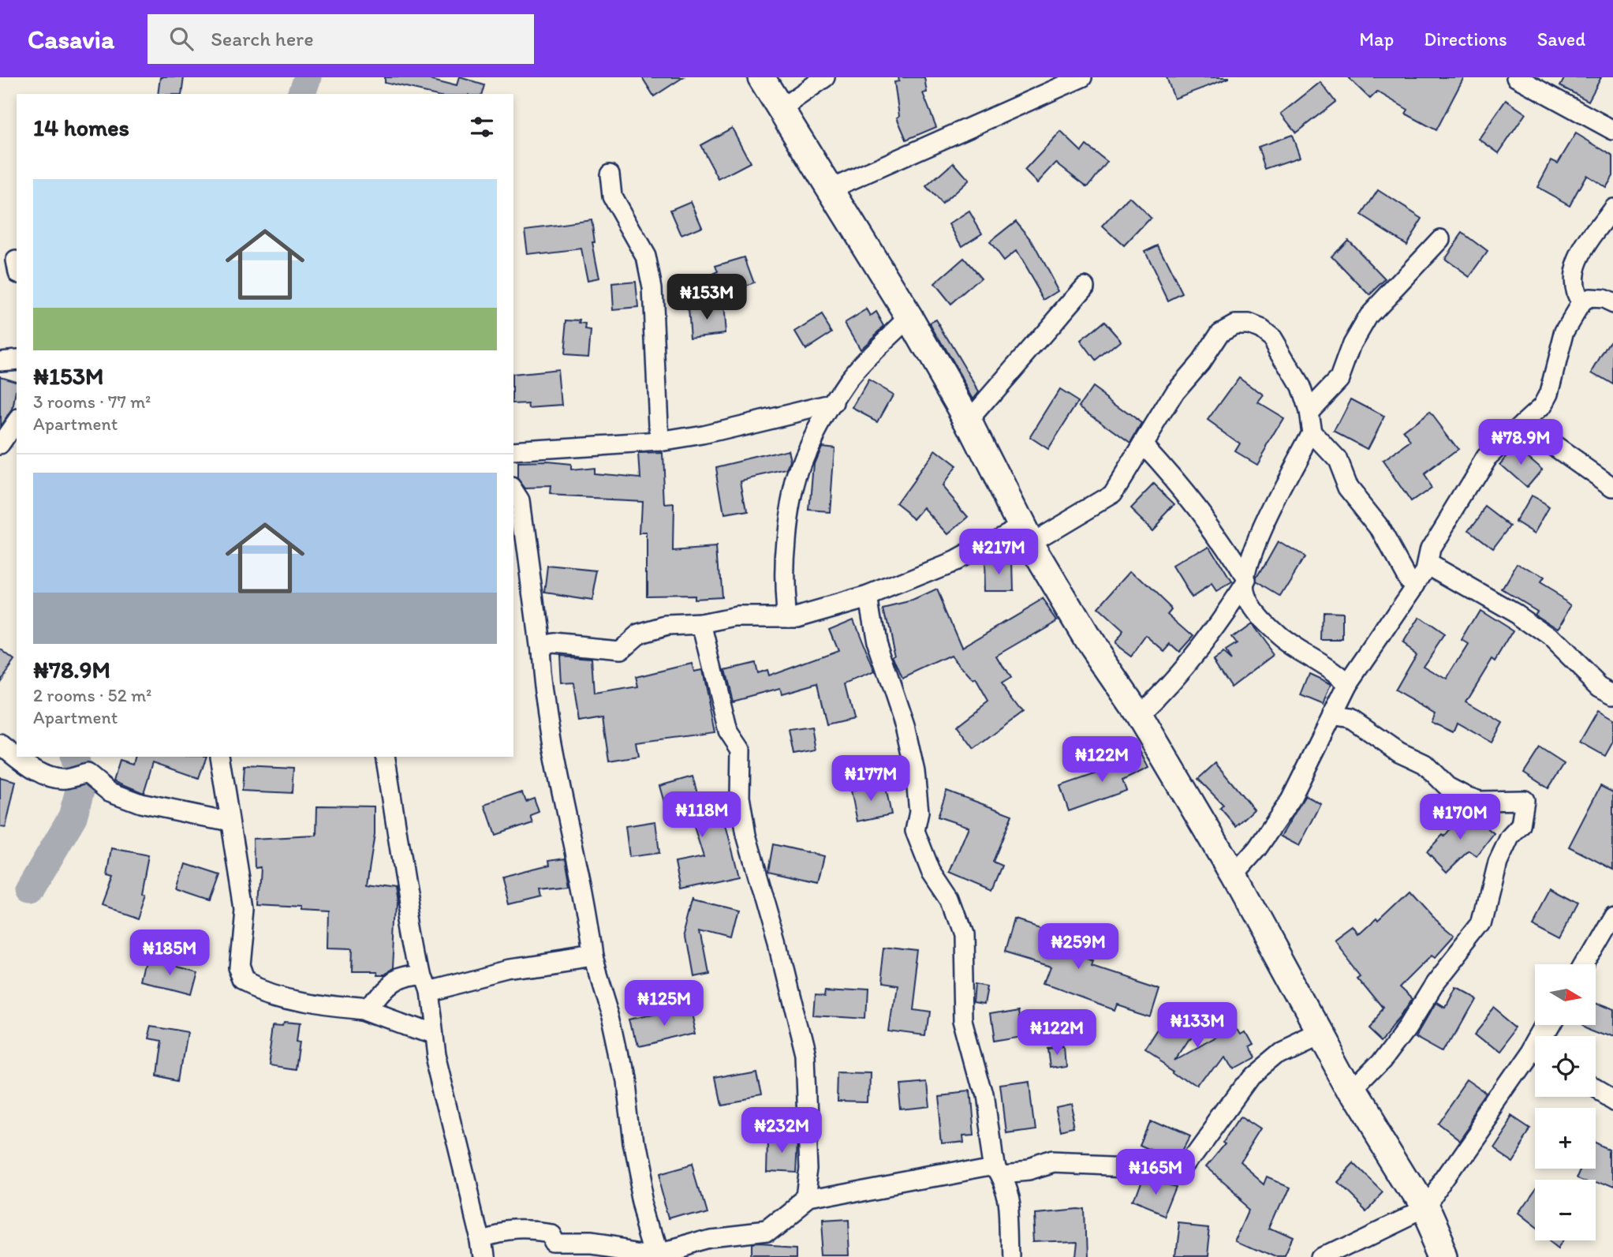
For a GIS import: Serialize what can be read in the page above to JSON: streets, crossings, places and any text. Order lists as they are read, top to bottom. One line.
{"north":"right","page":{"header":"Casavia","search":"Search here","nav":["Map","Directions","Saved"],"heading":"14 homes","list":[{"name":"₦153M","note":"3 rooms · 77 m² · Apartment"},{"name":"₦78.9M","note":"2 rooms · 52 m² · Apartment"}],"price":["₦153M","₦78.9M","₦217M","₦122M","₦177M","₦118M","₦170M","₦259M","₦185M","₦125M","₦133M","₦122M","₦232M","₦165M"],"map_buttons":["+","−"]}}
